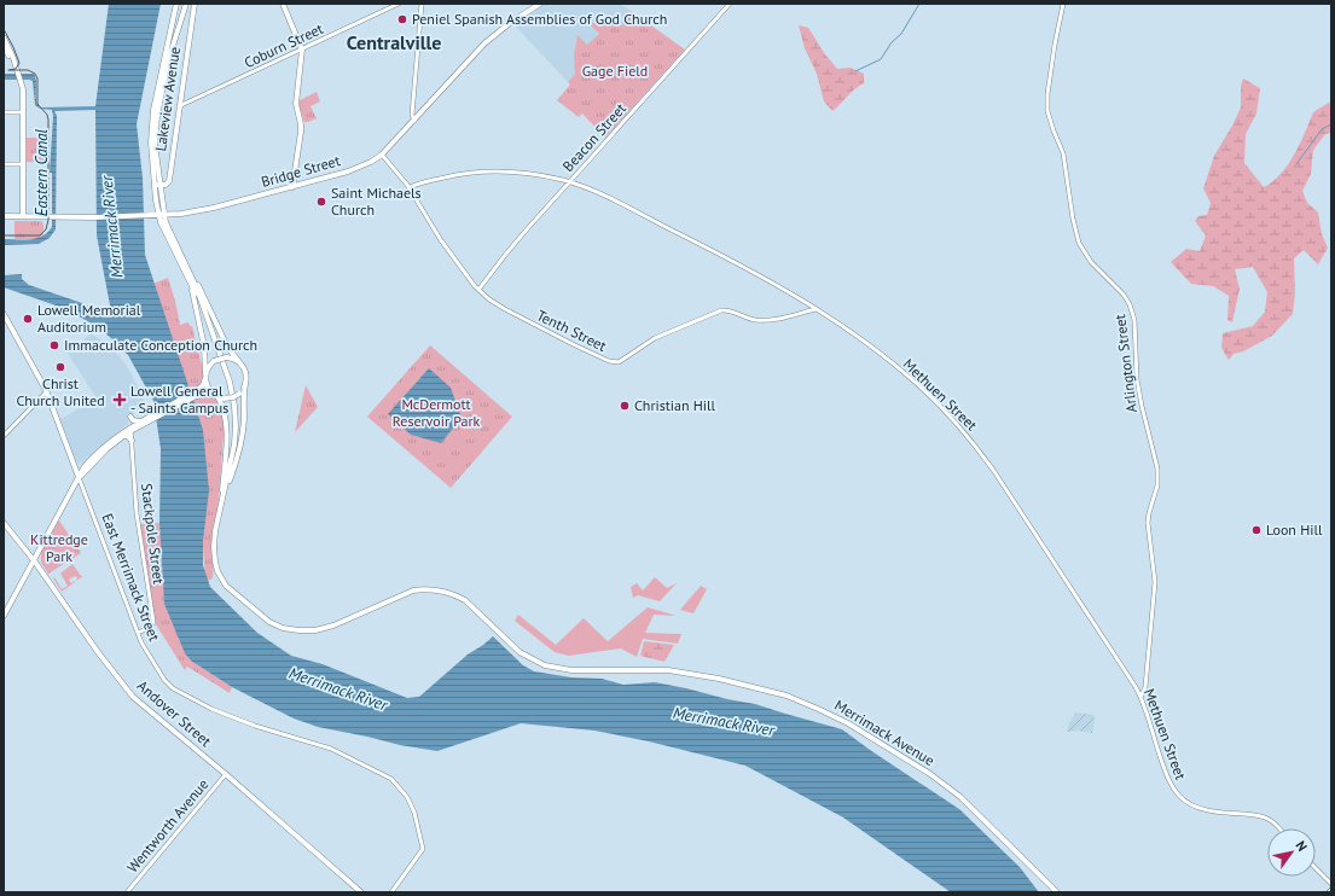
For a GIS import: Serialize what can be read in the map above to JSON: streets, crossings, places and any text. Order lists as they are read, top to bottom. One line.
{"streets":{"main road":["Lakeview Avenue","Bridge Street","East Merrimack Street","Andover Street","Merrimack Avenue"],"street":["Coburn Street","Beacon Street","Tenth Street","Arlington Street","Methuen Street","Stackpole Street","Wentworth Avenue"]},"crossings":[["Coburn Street","Lakeview Avenue"],["Beacon Street","Tenth Street"],["Beacon Street","Methuen Street"],["Bridge Street","Tenth Street"],["Tenth Street","Methuen Street"],["Arlington Street","Methuen Street"],["Stackpole Street","East Merrimack Street"],["Andover Street","Wentworth Avenue"]],"districts":["Centralville"],"water":["Eastern Canal","Merrimack River"],"parks":["Gage Field","McDermott Reservoir Park","Kittredge Park"],"places":{"other":["Peniel Spanish Assemblies of God Church","Saint Michaels Church","Lowell Memorial Auditorium","Immaculate Conception Church","Christ Church United","Christian Hill","Loon Hill"],"health":["Lowell General - Saints Campus"]},"north":"top right"}
